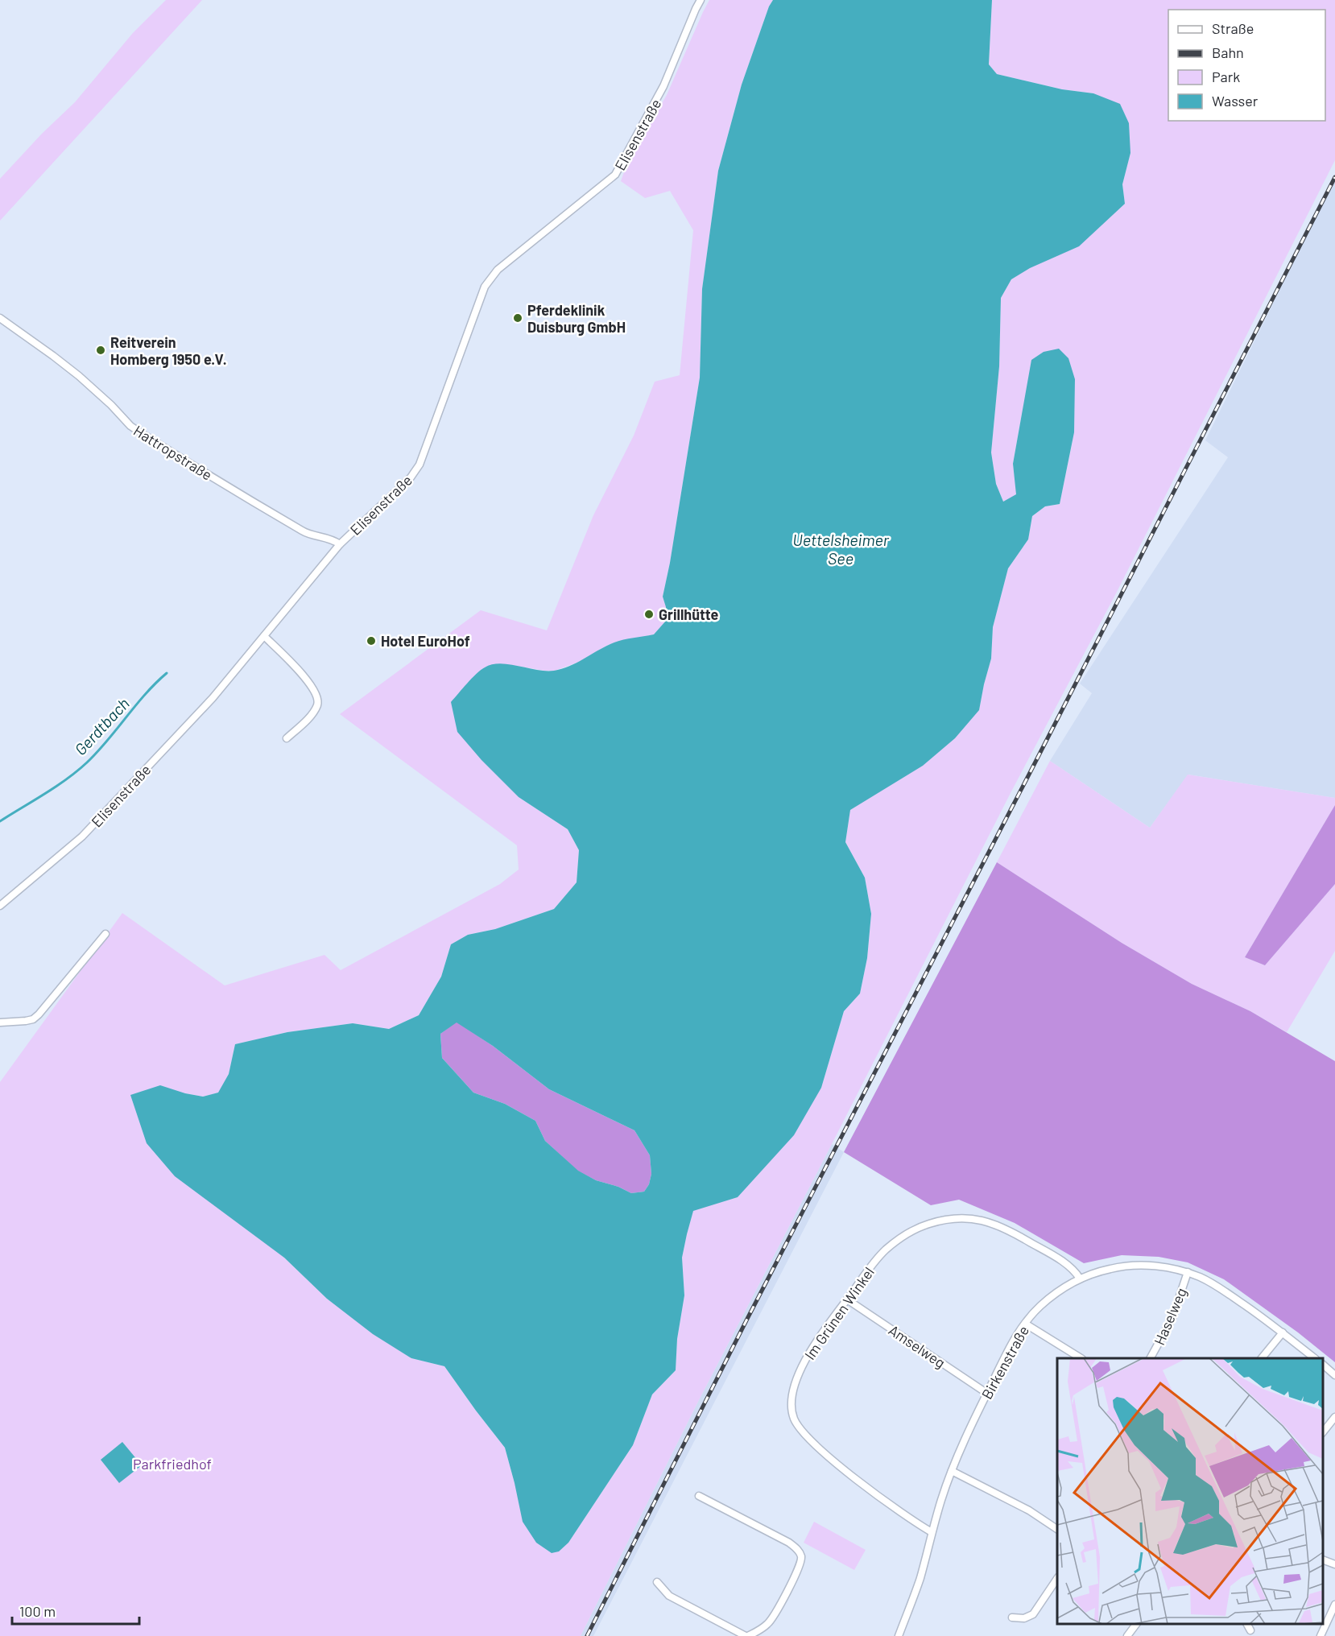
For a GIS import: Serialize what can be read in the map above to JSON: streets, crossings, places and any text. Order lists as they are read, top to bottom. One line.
{"streets":{"street":["Elisenstraße","Hattropstraße","Im Grünen Winkel","Haselweg","Amselweg","Birkenstraße"]},"crossings":[["Elisenstraße","Hattropstraße"],["Im Grünen Winkel","Amselweg"],["Im Grünen Winkel","Birkenstraße"],["Haselweg","Birkenstraße"],["Amselweg","Birkenstraße"]],"water":["Uettelsheimer See","Gerdtbach"],"parks":["Parkfriedhof"],"places":["Pferdeklinik Duisburg GmbH","Reitverein Homberg 1950 e.V.","Grillhütte","Hotel EuroHof"],"legend":["Straße","Bahn","Park","Wasser"],"scale_bar":"100 m"}
